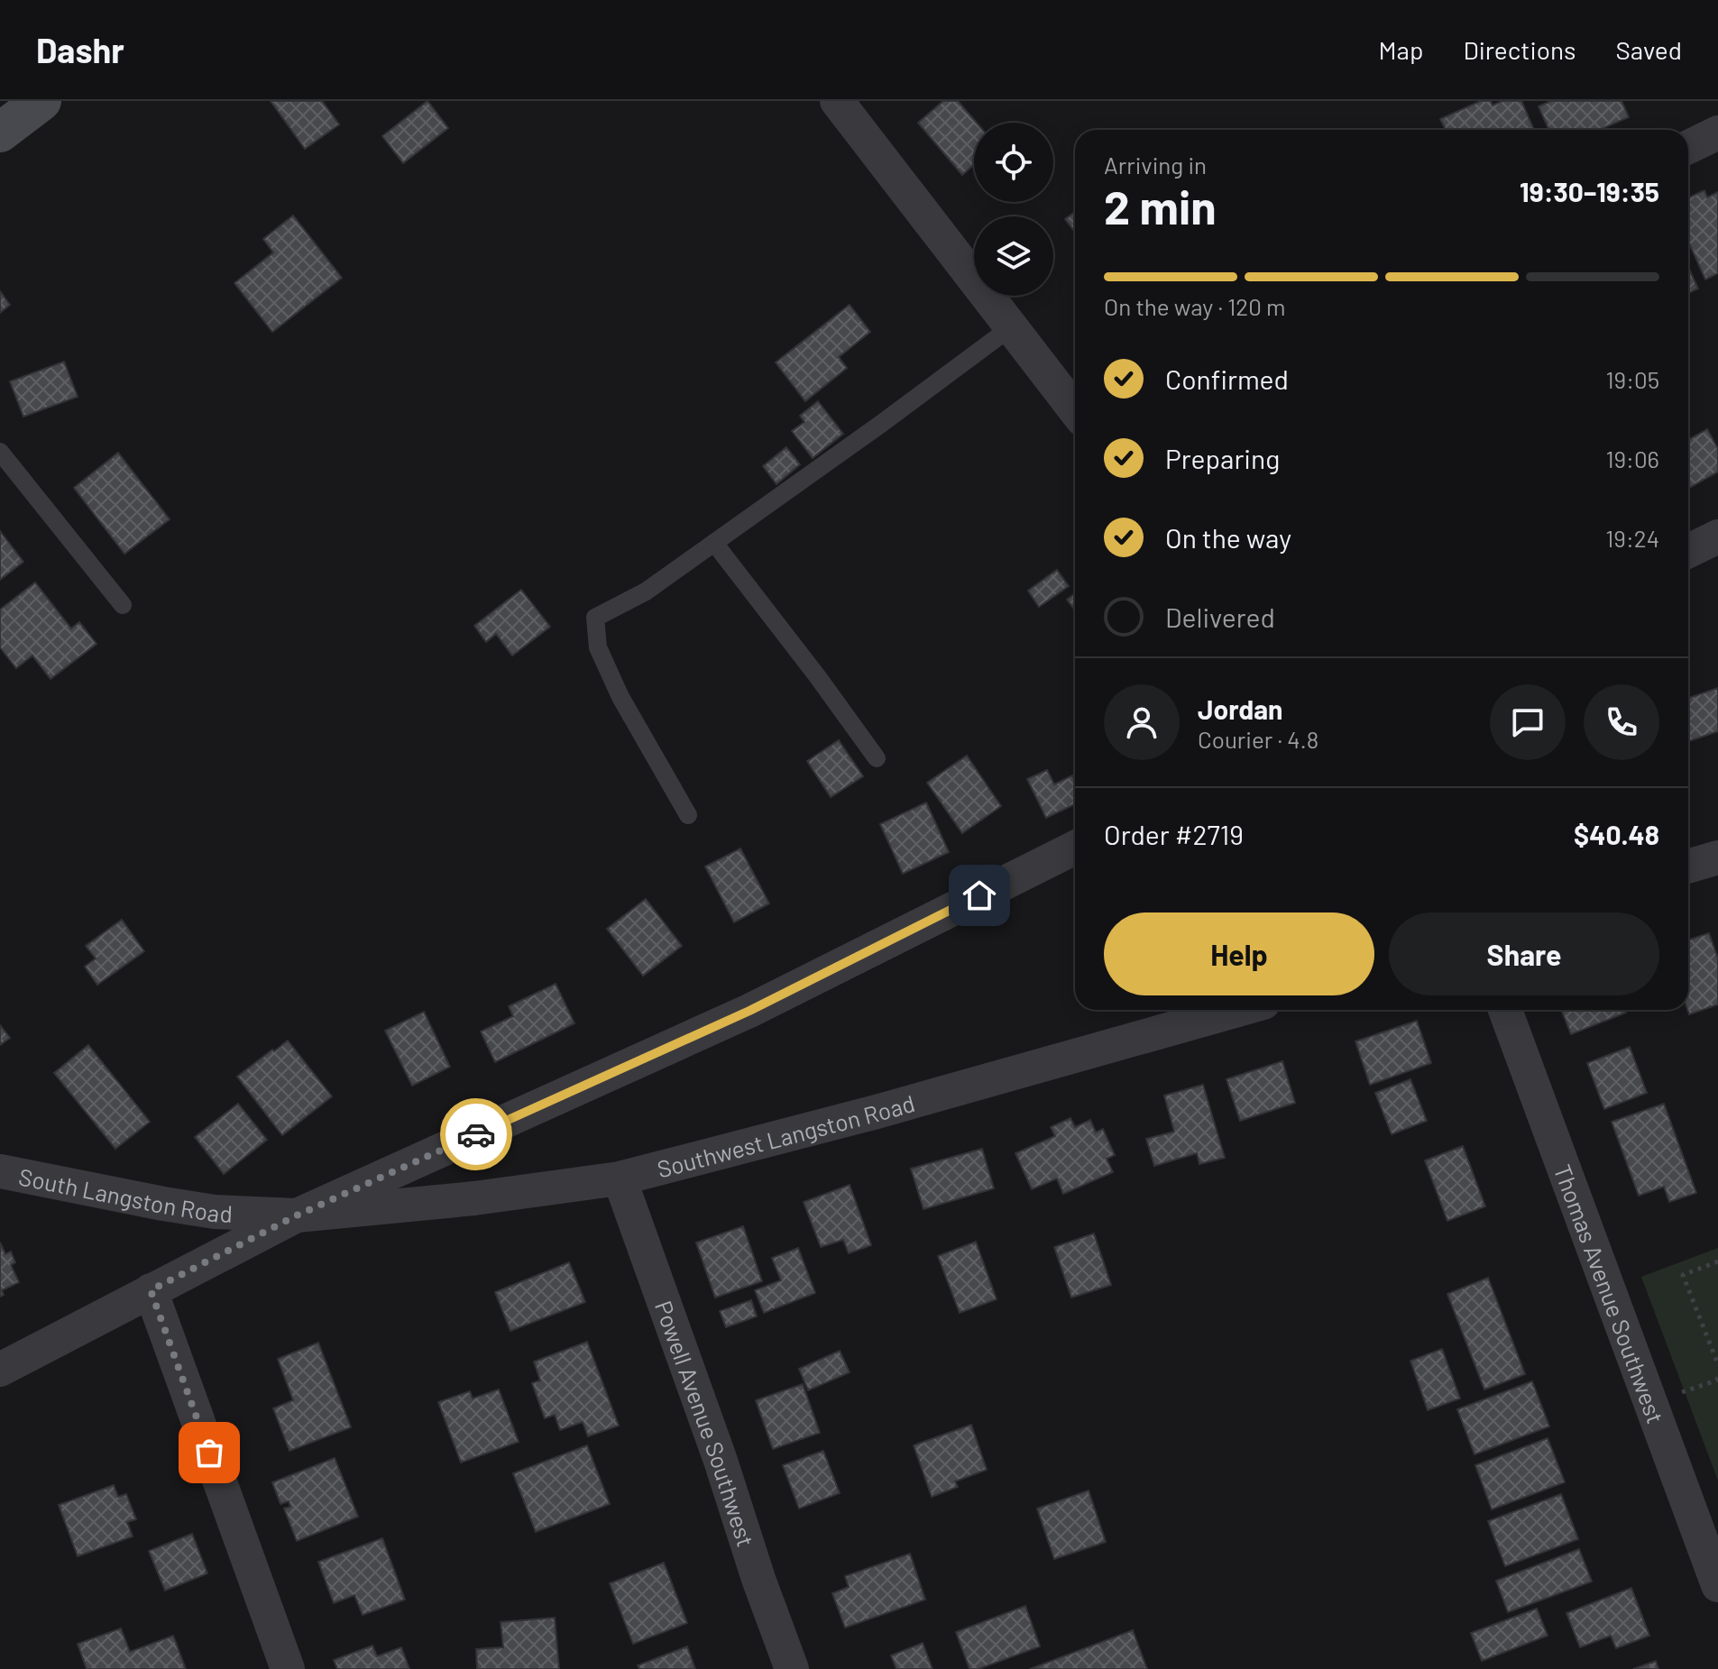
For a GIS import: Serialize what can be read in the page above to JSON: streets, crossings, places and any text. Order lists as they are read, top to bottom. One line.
{"streets":{"street":["Southwest Langston Road","South Langston Road","Thomas Avenue Southwest","Powell Avenue Southwest"]},"crossings":[["Southwest Langston Road","South Langston Road"],["Southwest Langston Road","Powell Avenue Southwest"]],"page":{"header":"Dashr","nav":["Map","Directions","Saved"],"heading":["2 min","Arriving in","19:30–19:35"],"panel":["Jordan","Courier · 4.8","Order #2719","$40.48"],"bar":"On the way · 120 m","list":[["Confirmed","19:05"],["Preparing","19:06"],["On the way","19:24"],"Delivered"],"buttons":["Help","Share"]}}
